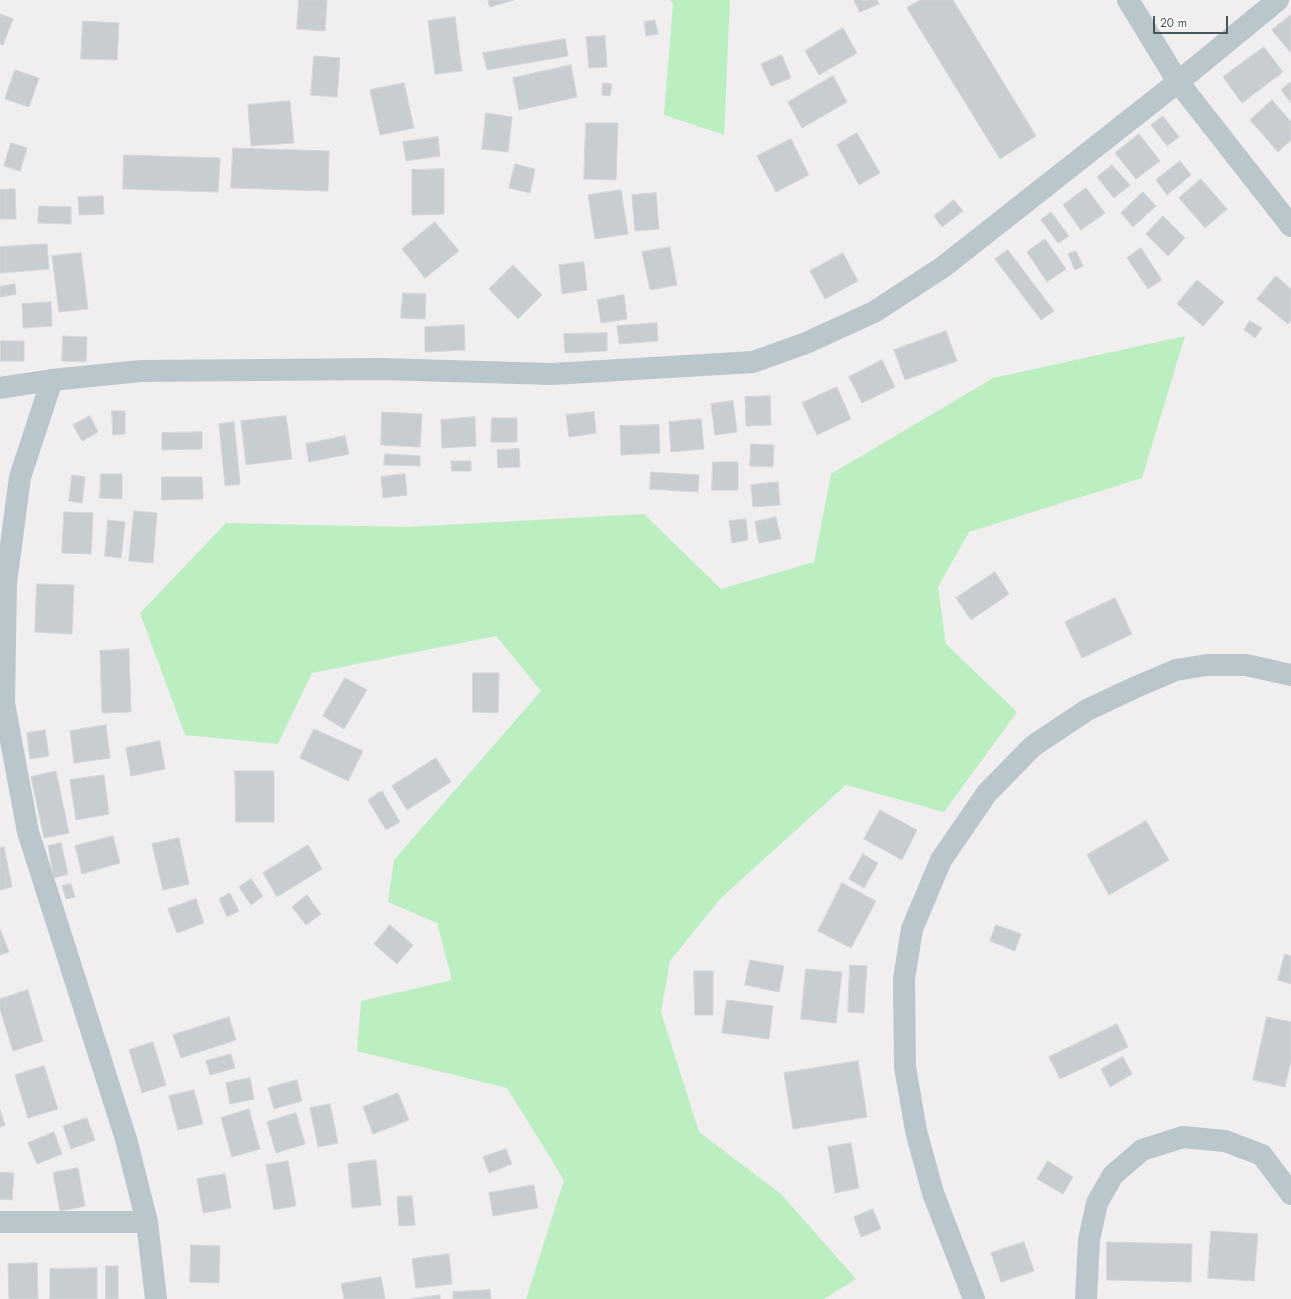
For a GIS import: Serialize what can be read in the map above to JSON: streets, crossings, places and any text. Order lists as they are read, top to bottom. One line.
{"scale_bar":"20 m"}
